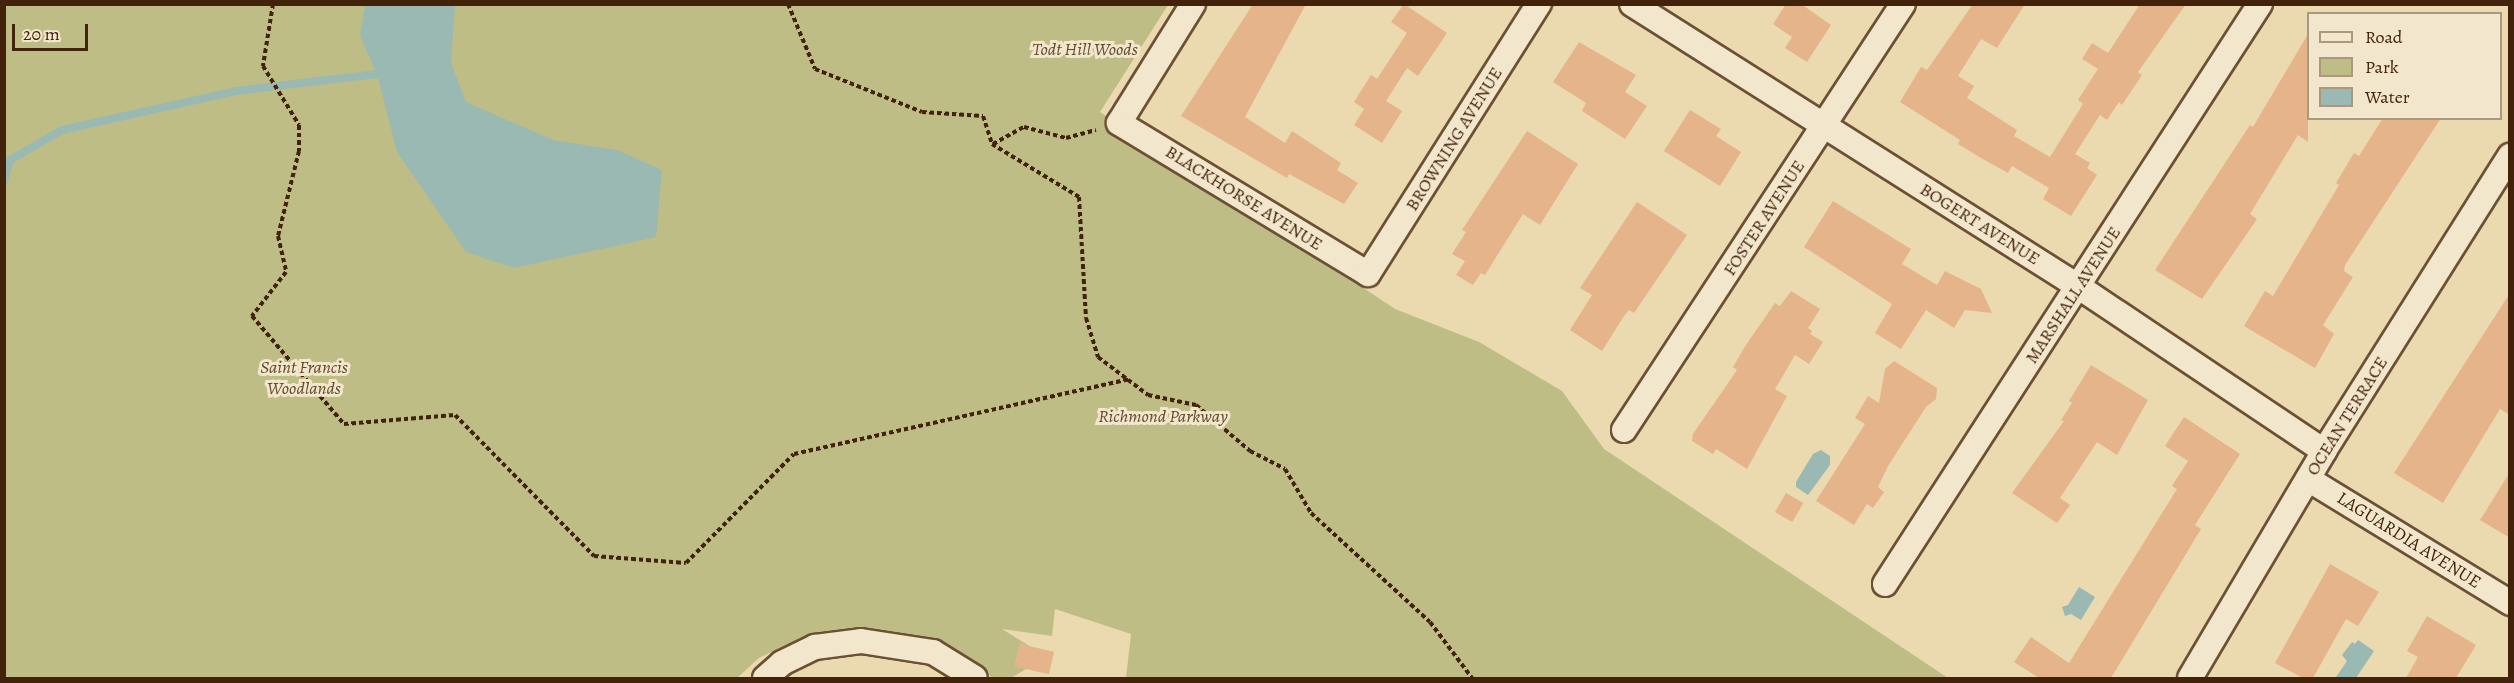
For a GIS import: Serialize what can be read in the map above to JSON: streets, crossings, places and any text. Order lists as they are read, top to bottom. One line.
{"streets":{"street":["BROWNING AVENUE","BLACKHORSE AVENUE","FOSTER AVENUE","BOGERT AVENUE","MARSHALL AVENUE","OCEAN TERRACE","LAGUARDIA AVENUE"]},"crossings":[["BROWNING AVENUE","BLACKHORSE AVENUE"],["FOSTER AVENUE","BOGERT AVENUE"],["BOGERT AVENUE","MARSHALL AVENUE"],["BOGERT AVENUE","OCEAN TERRACE"],["OCEAN TERRACE","LAGUARDIA AVENUE"]],"parks":["Todt Hill Woods","Saint Francis Woodlands","Richmond Parkway"],"legend":["Road","Park","Water"],"scale_bar":"20 m"}
